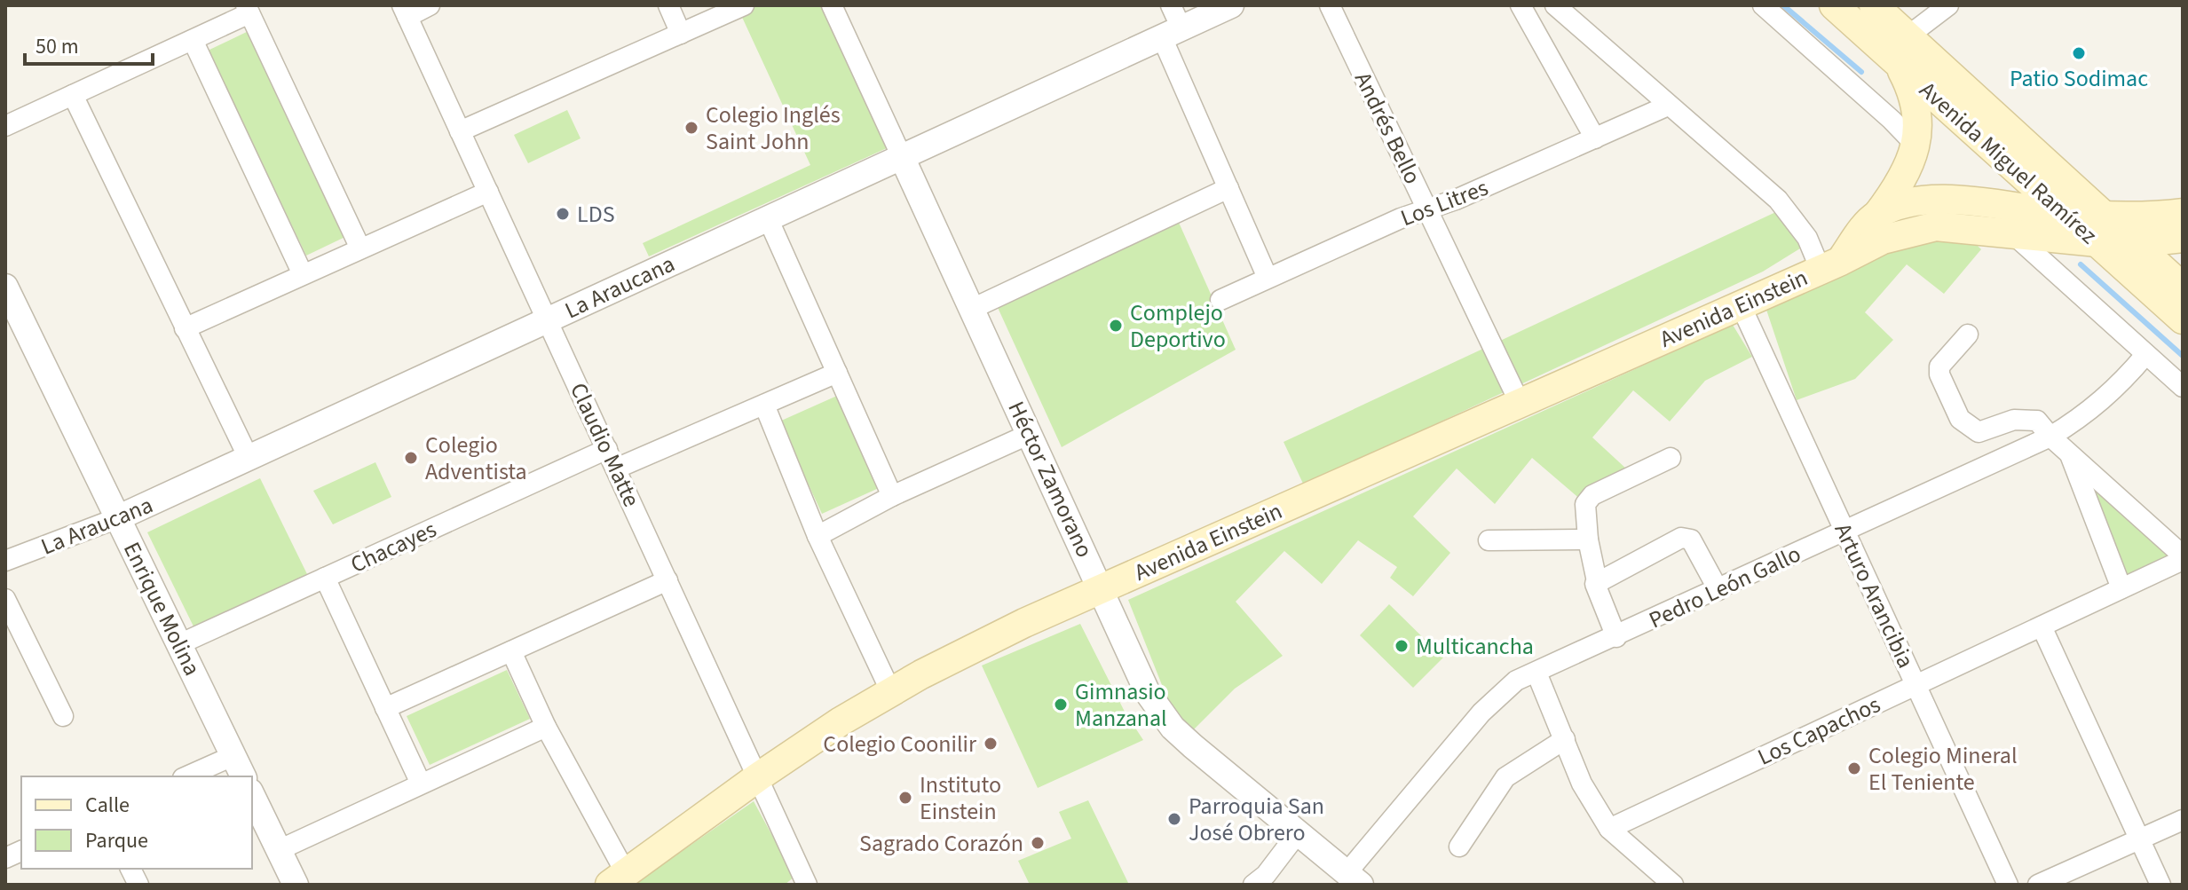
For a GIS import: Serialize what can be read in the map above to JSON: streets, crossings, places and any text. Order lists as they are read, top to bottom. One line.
{"streets":{"main road":["Avenida Miguel Ramírez","Avenida Einstein"],"street":["Andrés Bello","Los Litres","La Araucana","Claudio Matte","Héctor Zamorano","Chacayes","Pedro León Gallo","Arturo Arancibia","Enrique Molina","Los Capachos"]},"crossings":[["Andrés Bello","Los Litres"],["Andrés Bello","Avenida Einstein"],["Avenida Miguel Ramírez","Avenida Einstein"],["La Araucana","Claudio Matte"],["La Araucana","Héctor Zamorano"],["La Araucana","Enrique Molina"],["Avenida Einstein","Claudio Matte"],["Avenida Einstein","Héctor Zamorano"],["Avenida Einstein","Arturo Arancibia"],["Claudio Matte","Chacayes"],["Héctor Zamorano","Pedro León Gallo"],["Chacayes","Enrique Molina"],["Pedro León Gallo","Arturo Arancibia"],["Arturo Arancibia","Los Capachos"]],"places":["Patio Sodimac","Colegio Inglés Saint John","LDS","Complejo Deportivo","Colegio Adventista","Multicancha","Gimnasio Manzanal","Colegio Coonilir","Colegio Mineral El Teniente","Instituto Einstein","Parroquia San José Obrero","Sagrado Corazón"],"legend":["Calle","Parque"],"scale_bar":"50 m"}
